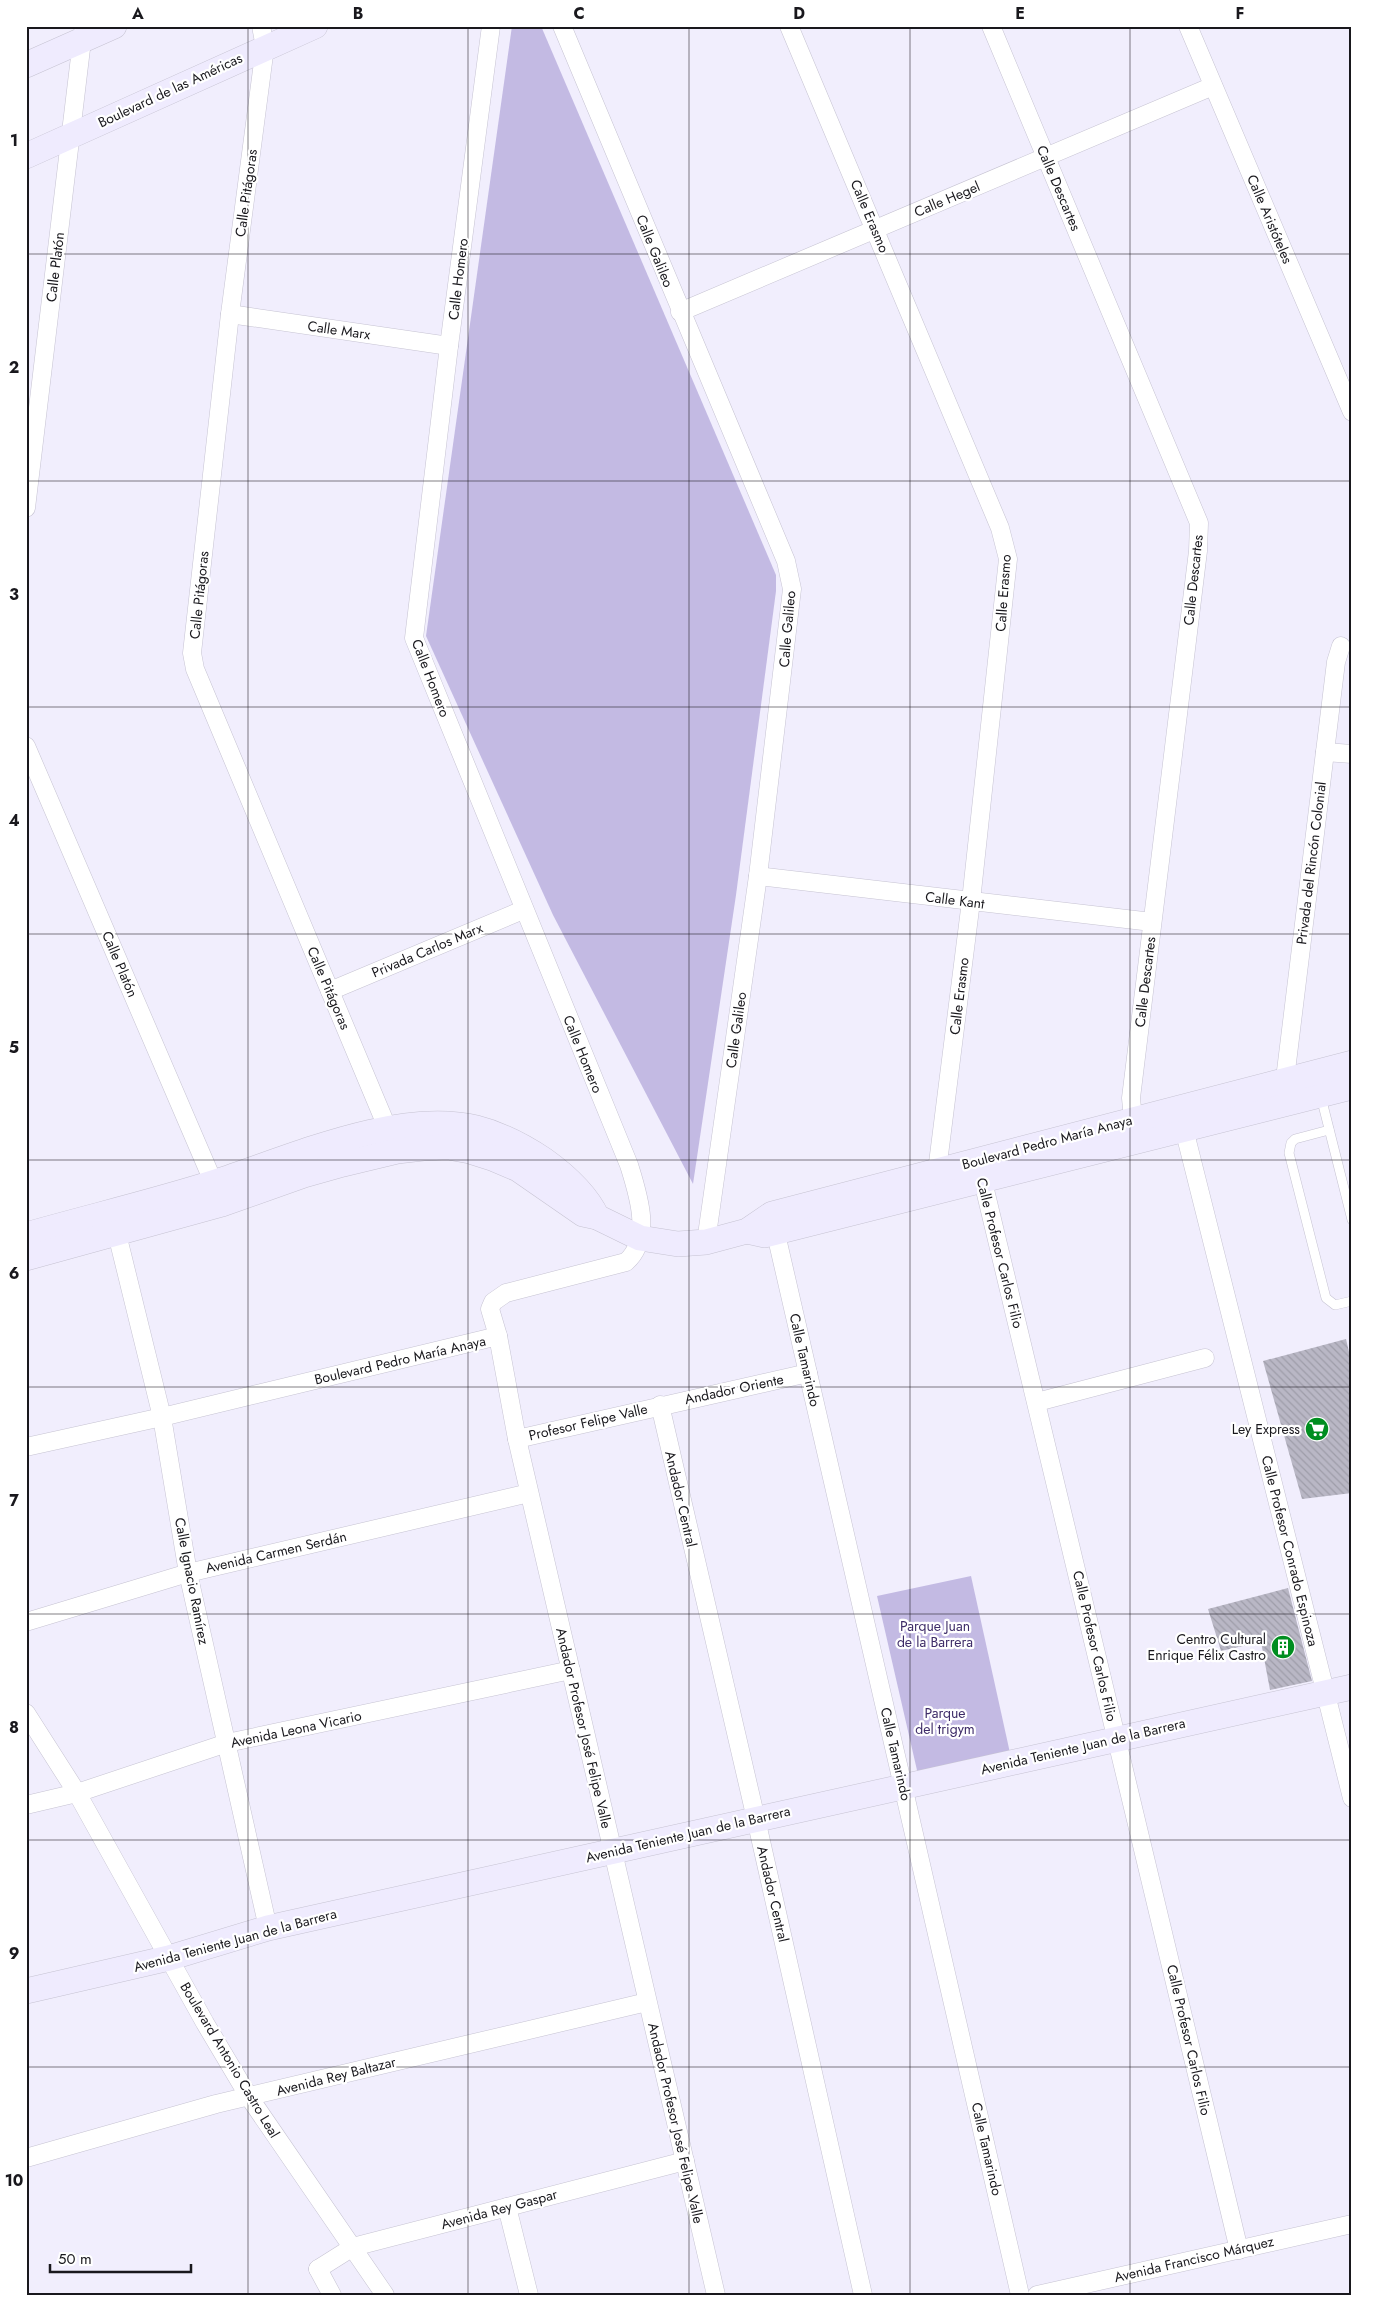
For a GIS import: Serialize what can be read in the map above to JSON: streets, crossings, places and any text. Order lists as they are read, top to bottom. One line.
{"streets":{"street":["Boulevard de las Américas","Calle Descartes","Calle Pitágoras","Calle Hegel","Calle Erasmo","Calle Aristóteles","Calle Galileo","Calle Platón","Calle Homero","Calle Marx","Privada del Rincón Colonial","Calle Kant","Privada Carlos Marx","Boulevard Pedro María Anaya","Calle Profesor Carlos Filio","Calle Tamarindo","Andador Oriente","Profesor Felipe Valle","Andador Central","Calle Profesor Conrado Espinoza","Avenida Carmen Serdán","Calle Ignacio Ramírez","Andador Profesor José Felipe Valle","Avenida Leona Vicario","Avenida Teniente Juan de la Barrera","Boulevard Antonio Castro Leal","Avenida Rey Baltazar","Avenida Rey Gaspar","Avenida Francisco Márquez"]},"crossings":[["Boulevard de las Américas","Calle Pitágoras"],["Boulevard de las Américas","Calle Platón"],["Calle Descartes","Calle Hegel"],["Calle Descartes","Calle Kant"],["Calle Descartes","Boulevard Pedro María Anaya"],["Calle Pitágoras","Calle Marx"],["Calle Pitágoras","Privada Carlos Marx"],["Calle Hegel","Calle Erasmo"],["Calle Hegel","Calle Aristóteles"],["Calle Hegel","Calle Galileo"],["Calle Erasmo","Calle Kant"],["Calle Erasmo","Boulevard Pedro María Anaya"],["Calle Galileo","Calle Kant"],["Calle Galileo","Boulevard Pedro María Anaya"],["Calle Homero","Calle Marx"],["Calle Homero","Privada Carlos Marx"],["Calle Homero","Boulevard Pedro María Anaya"],["Privada del Rincón Colonial","Boulevard Pedro María Anaya"],["Boulevard Pedro María Anaya","Calle Profesor Carlos Filio"],["Boulevard Pedro María Anaya","Calle Tamarindo"],["Boulevard Pedro María Anaya","Calle Profesor Conrado Espinoza"],["Boulevard Pedro María Anaya","Calle Ignacio Ramírez"],["Boulevard Pedro María Anaya","Andador Profesor José Felipe Valle"],["Calle Profesor Carlos Filio","Avenida Teniente Juan de la Barrera"],["Calle Profesor Carlos Filio","Avenida Francisco Márquez"],["Calle Tamarindo","Andador Oriente"],["Calle Tamarindo","Avenida Teniente Juan de la Barrera"],["Andador Oriente","Profesor Felipe Valle"],["Andador Oriente","Andador Central"],["Profesor Felipe Valle","Andador Central"],["Profesor Felipe Valle","Andador Profesor José Felipe Valle"],["Andador Central","Avenida Teniente Juan de la Barrera"],["Calle Profesor Conrado Espinoza","Avenida Teniente Juan de la Barrera"],["Avenida Carmen Serdán","Calle Ignacio Ramírez"],["Avenida Carmen Serdán","Andador Profesor José Felipe Valle"],["Calle Ignacio Ramírez","Avenida Leona Vicario"],["Calle Ignacio Ramírez","Avenida Teniente Juan de la Barrera"],["Andador Profesor José Felipe Valle","Avenida Leona Vicario"],["Andador Profesor José Felipe Valle","Avenida Teniente Juan de la Barrera"],["Andador Profesor José Felipe Valle","Avenida Rey Baltazar"],["Andador Profesor José Felipe Valle","Avenida Rey Gaspar"],["Avenida Leona Vicario","Boulevard Antonio Castro Leal"],["Avenida Teniente Juan de la Barrera","Boulevard Antonio Castro Leal"],["Boulevard Antonio Castro Leal","Avenida Rey Baltazar"],["Boulevard Antonio Castro Leal","Avenida Rey Gaspar"]],"parks":["Parque Juan de la Barrera","Parque del trigym"],"places":{"supermarket":["Ley Express"],"building":["Centro Cultural Enrique Félix Castro"]},"scale_bar":"50 m","grid":{"columns":["A","B","C","D","E","F"],"rows":["1","2","3","4","5","6","7","8","9","10"]}}
